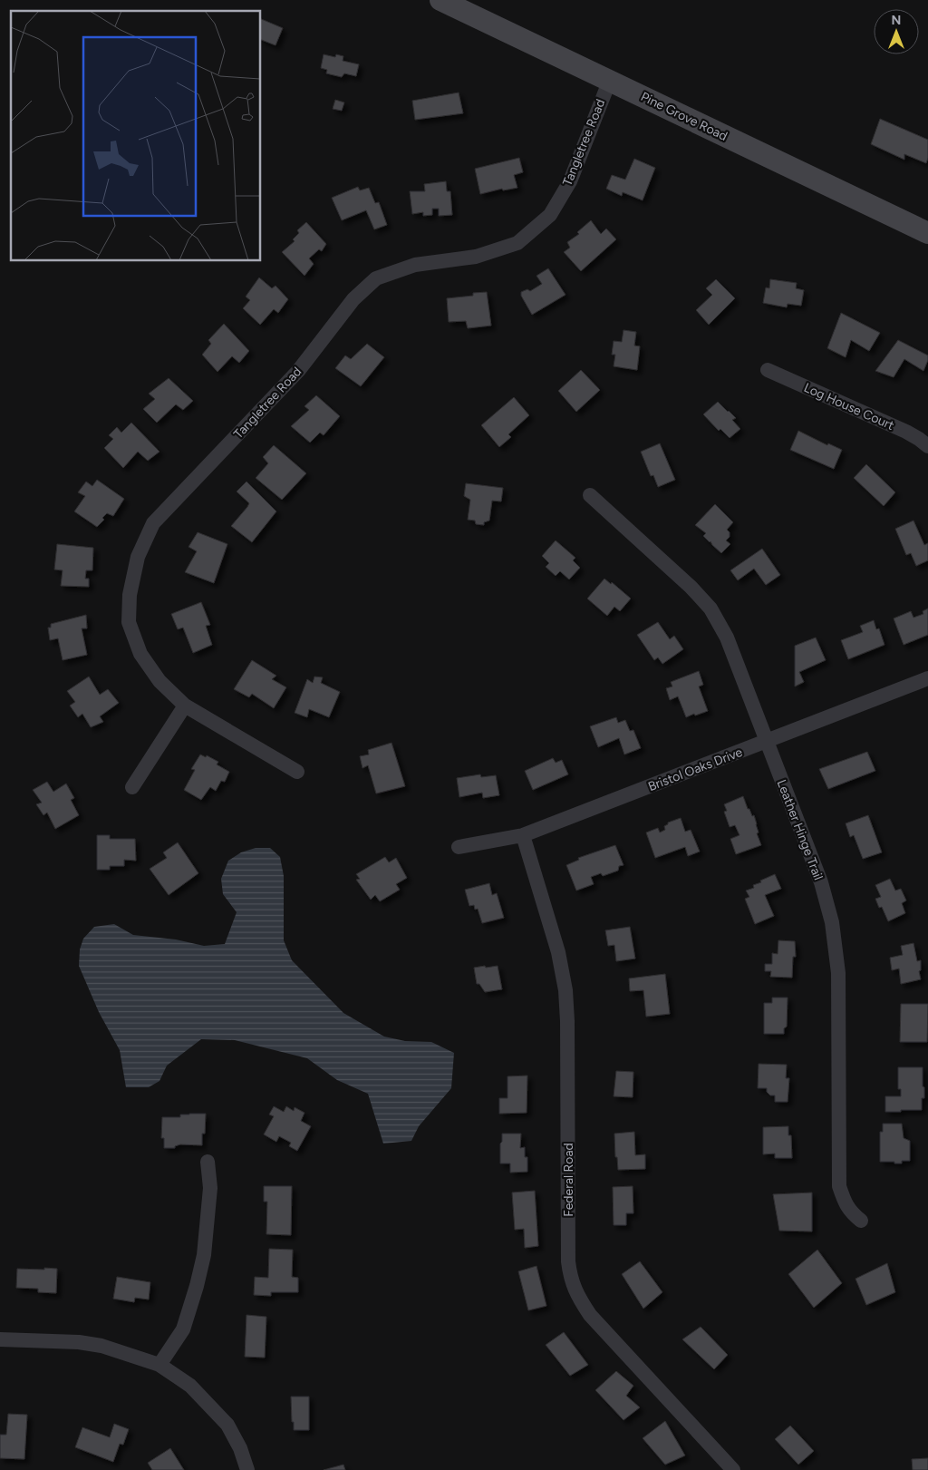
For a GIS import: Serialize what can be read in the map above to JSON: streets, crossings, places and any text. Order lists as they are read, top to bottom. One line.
{"streets":{"main road":["Pine Grove Road"],"street":["Tangletree Road","Log House Court","Bristol Oaks Drive","Leather Hinge Trail","Federal Road"]},"crossings":[["Pine Grove Road","Tangletree Road"],["Bristol Oaks Drive","Leather Hinge Trail"],["Bristol Oaks Drive","Federal Road"]],"north":"top"}
